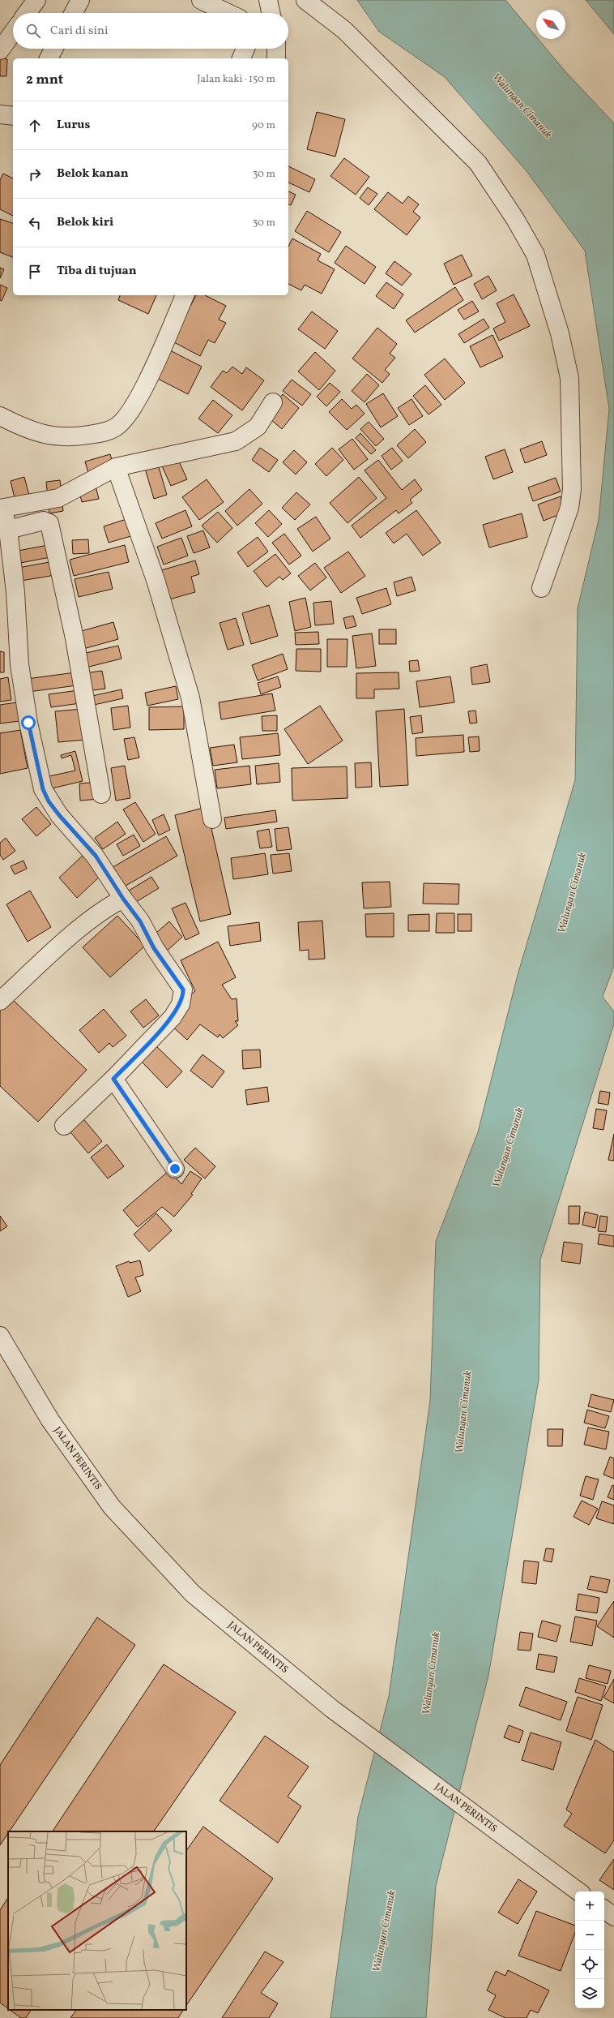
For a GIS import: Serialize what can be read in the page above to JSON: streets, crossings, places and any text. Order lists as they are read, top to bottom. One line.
{"streets":{"street":["JALAN PERINTIS"]},"water":["Walungan Cimanuk"],"north":"top left","page":{"search":"Cari di sini","heading":["2 mnt","Jalan kaki · 150 m"],"list":[["Lurus","90 m"],["Belok kanan","30 m"],["Belok kiri","30 m"],"Tiba di tujuan"],"map_buttons":["+","−"]}}
